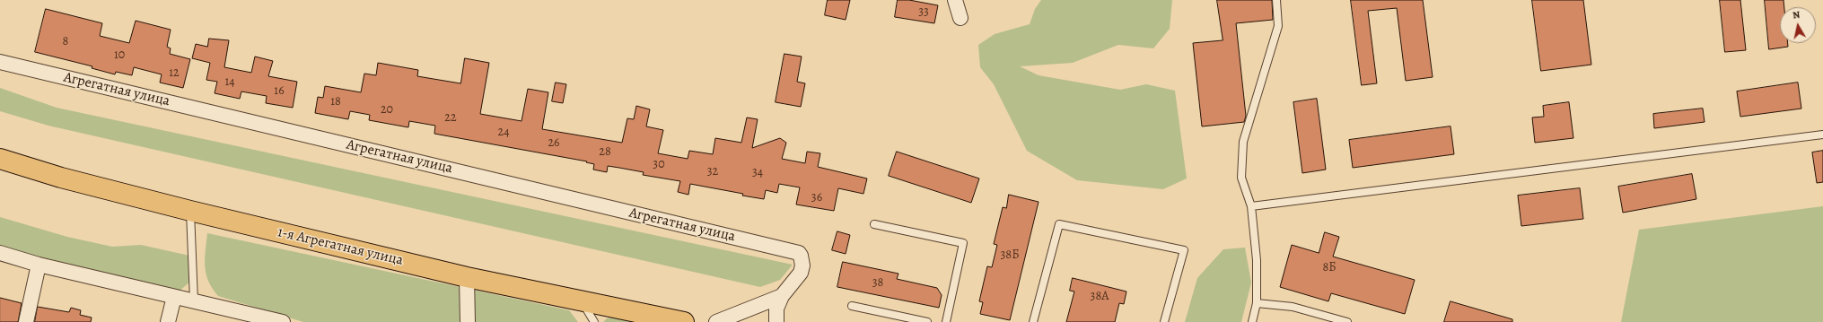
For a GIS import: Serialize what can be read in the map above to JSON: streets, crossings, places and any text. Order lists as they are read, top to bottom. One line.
{"streets":{"main road":["1-я Агрегатная улица"],"street":["Агрегатная улица"]},"house_numbers":["33","8","10","12","14","16","18","20","22","24","26","28","30","32","34","36","38Б","8Б","38","38А"],"north":"top"}
